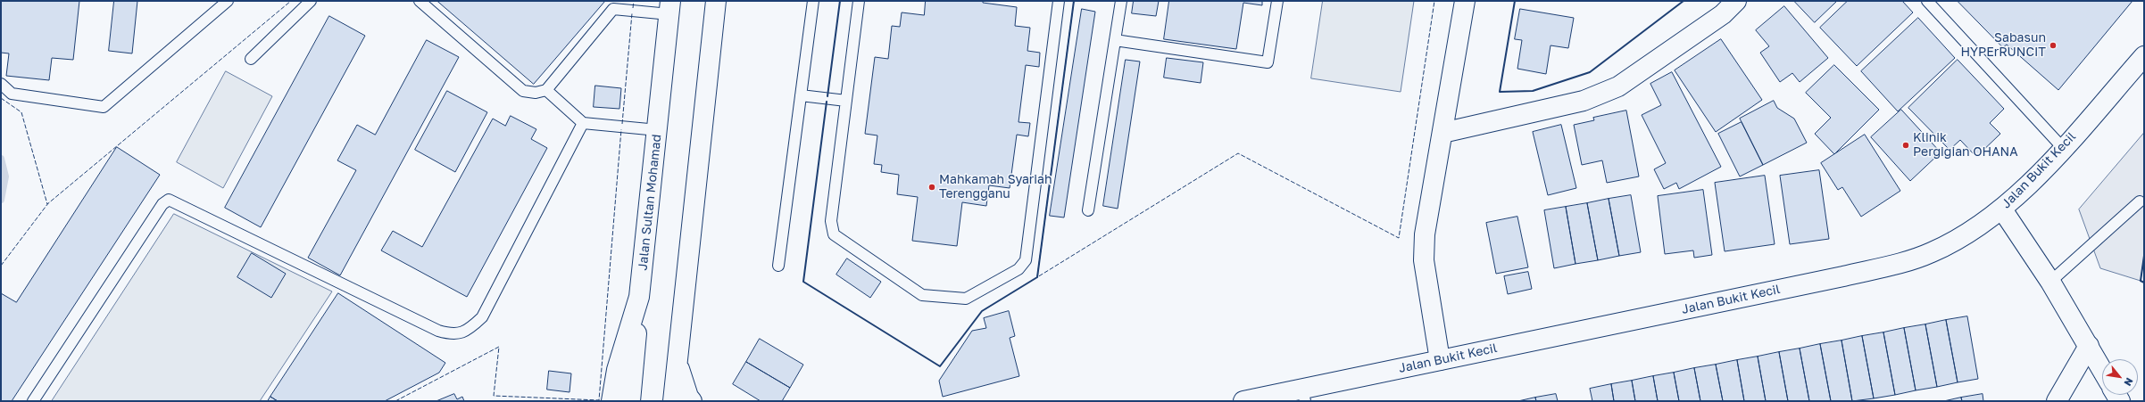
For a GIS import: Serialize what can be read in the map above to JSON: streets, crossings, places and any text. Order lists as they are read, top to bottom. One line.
{"streets":{"main road":["Jalan Bukit Kecil","Jalan Sultan Mohamad"]},"places":["Sabasun HYPErRUNCIT","Klinik Pergigian OHANA","Mahkamah Syariah Terengganu"],"north":"bottom right"}
